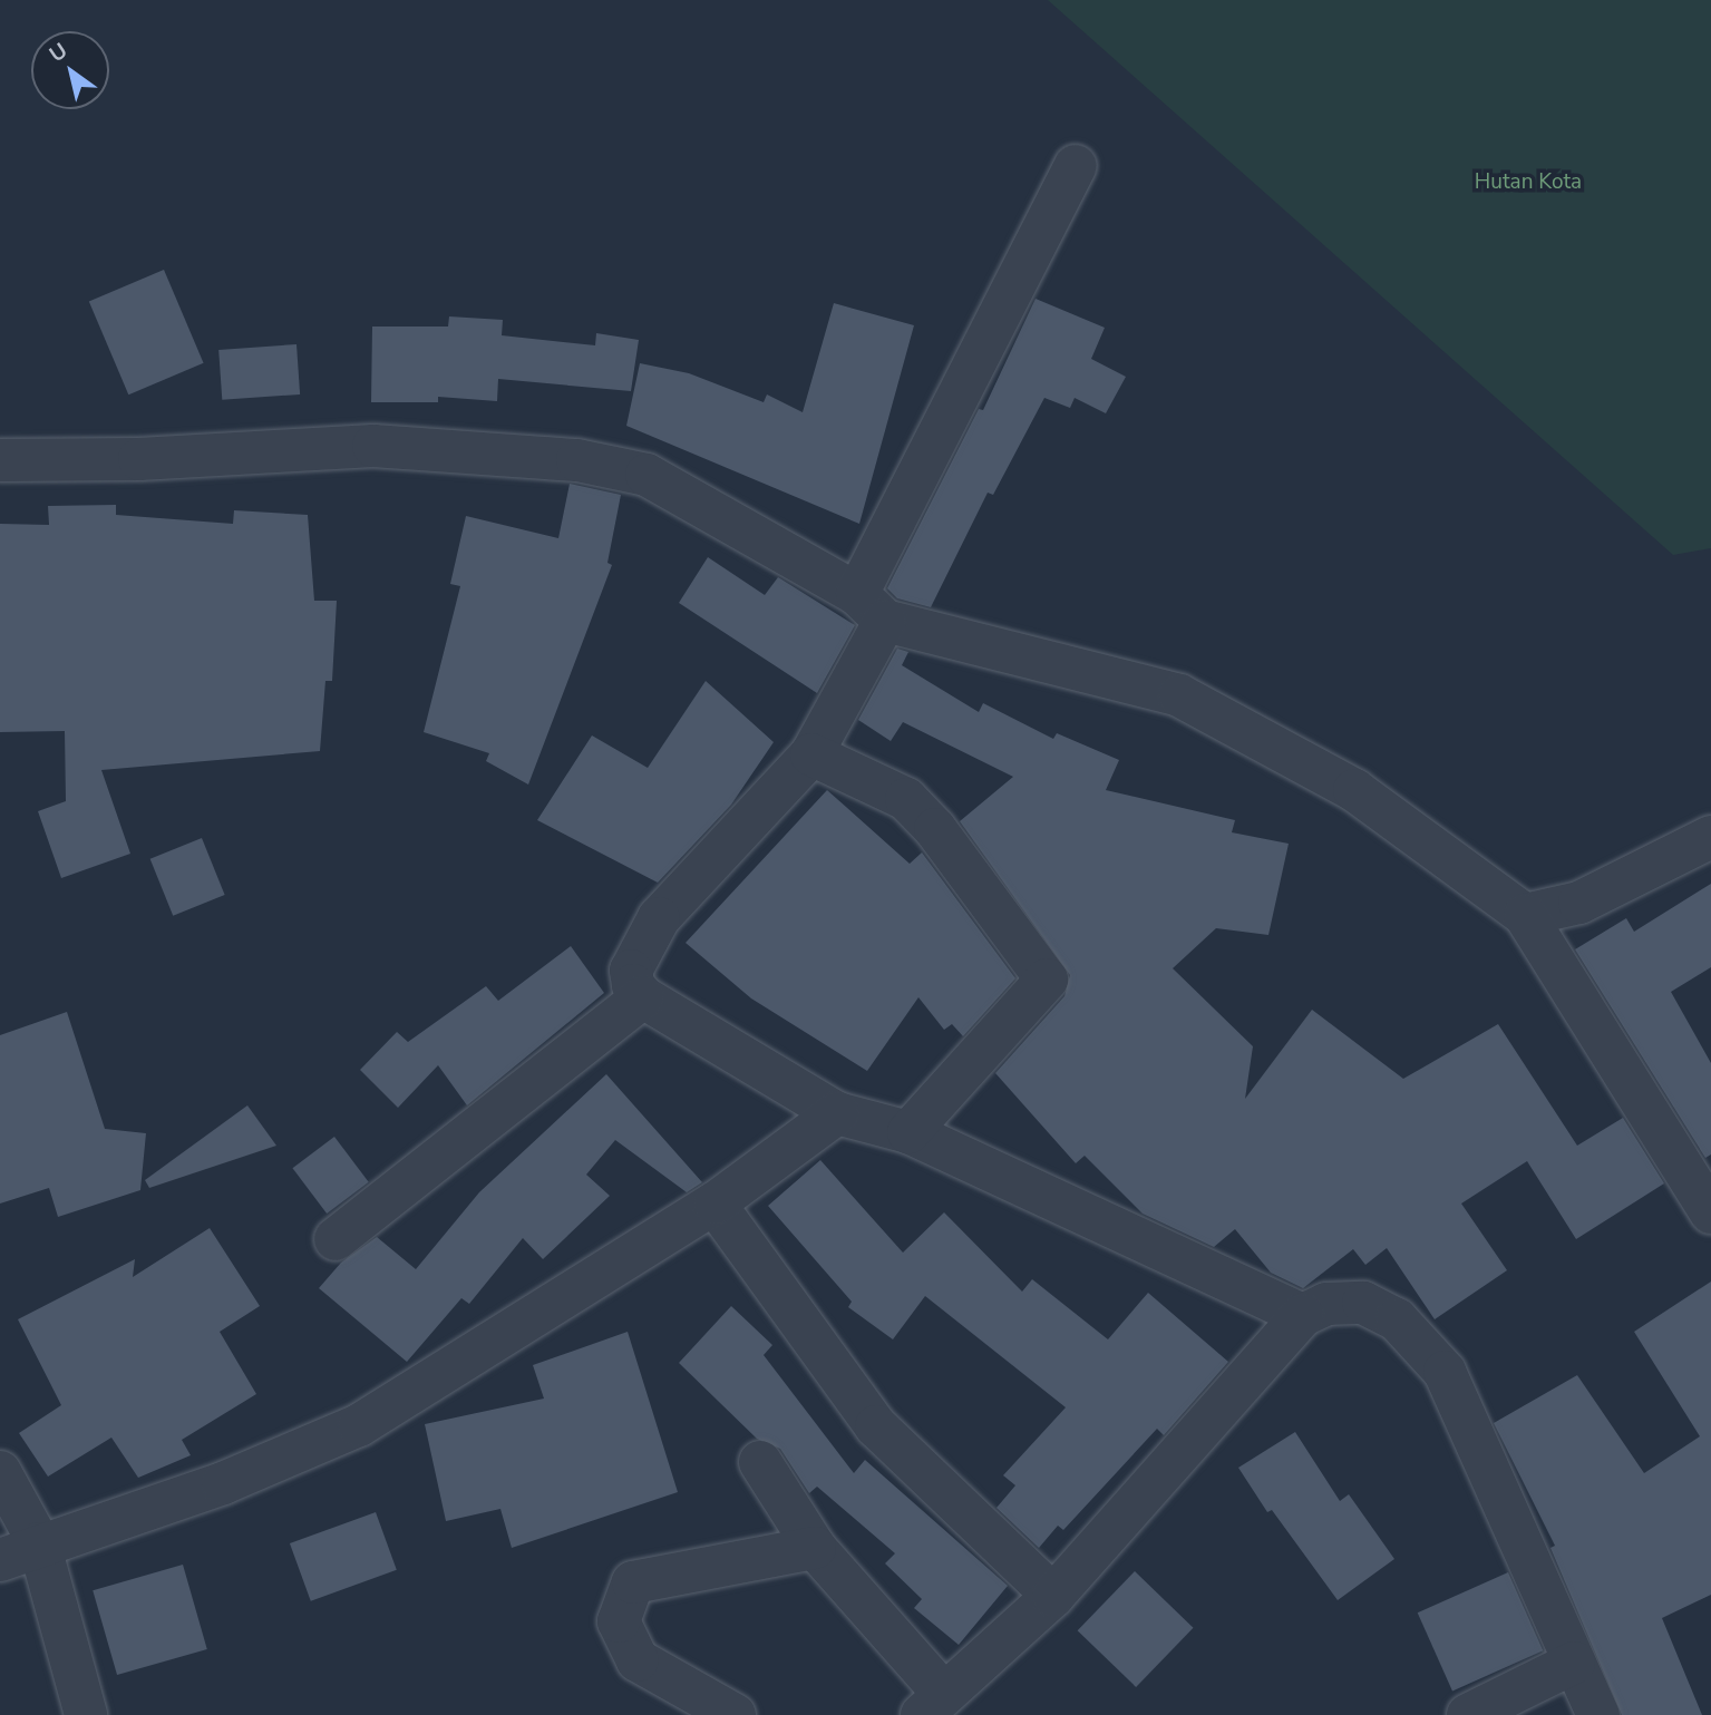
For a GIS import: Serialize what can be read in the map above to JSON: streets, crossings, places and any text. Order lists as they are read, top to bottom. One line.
{"parks":["Hutan Kota"],"north":"top left"}
